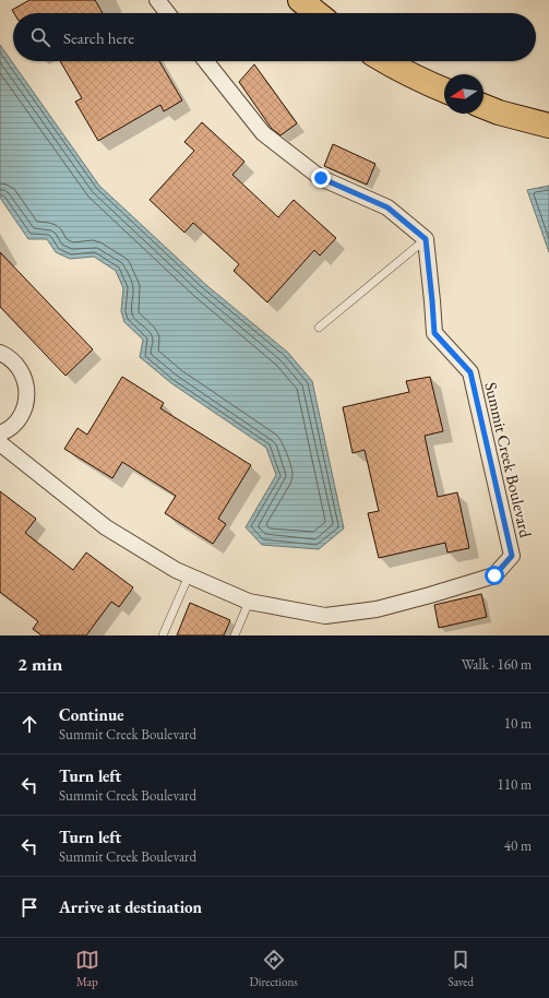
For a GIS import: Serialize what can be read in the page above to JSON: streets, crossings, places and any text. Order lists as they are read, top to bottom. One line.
{"streets":{"street":["Summit Creek Boulevard"]},"north":"left","page":{"search":"Search here","heading":["2 min","Walk · 160 m"],"list":[["Continue","Summit Creek Boulevard","10 m"],["Turn left","Summit Creek Boulevard","110 m"],["Turn left","Summit Creek Boulevard","40 m"],"Arrive at destination"],"nav":["Map","Directions","Saved"]}}
